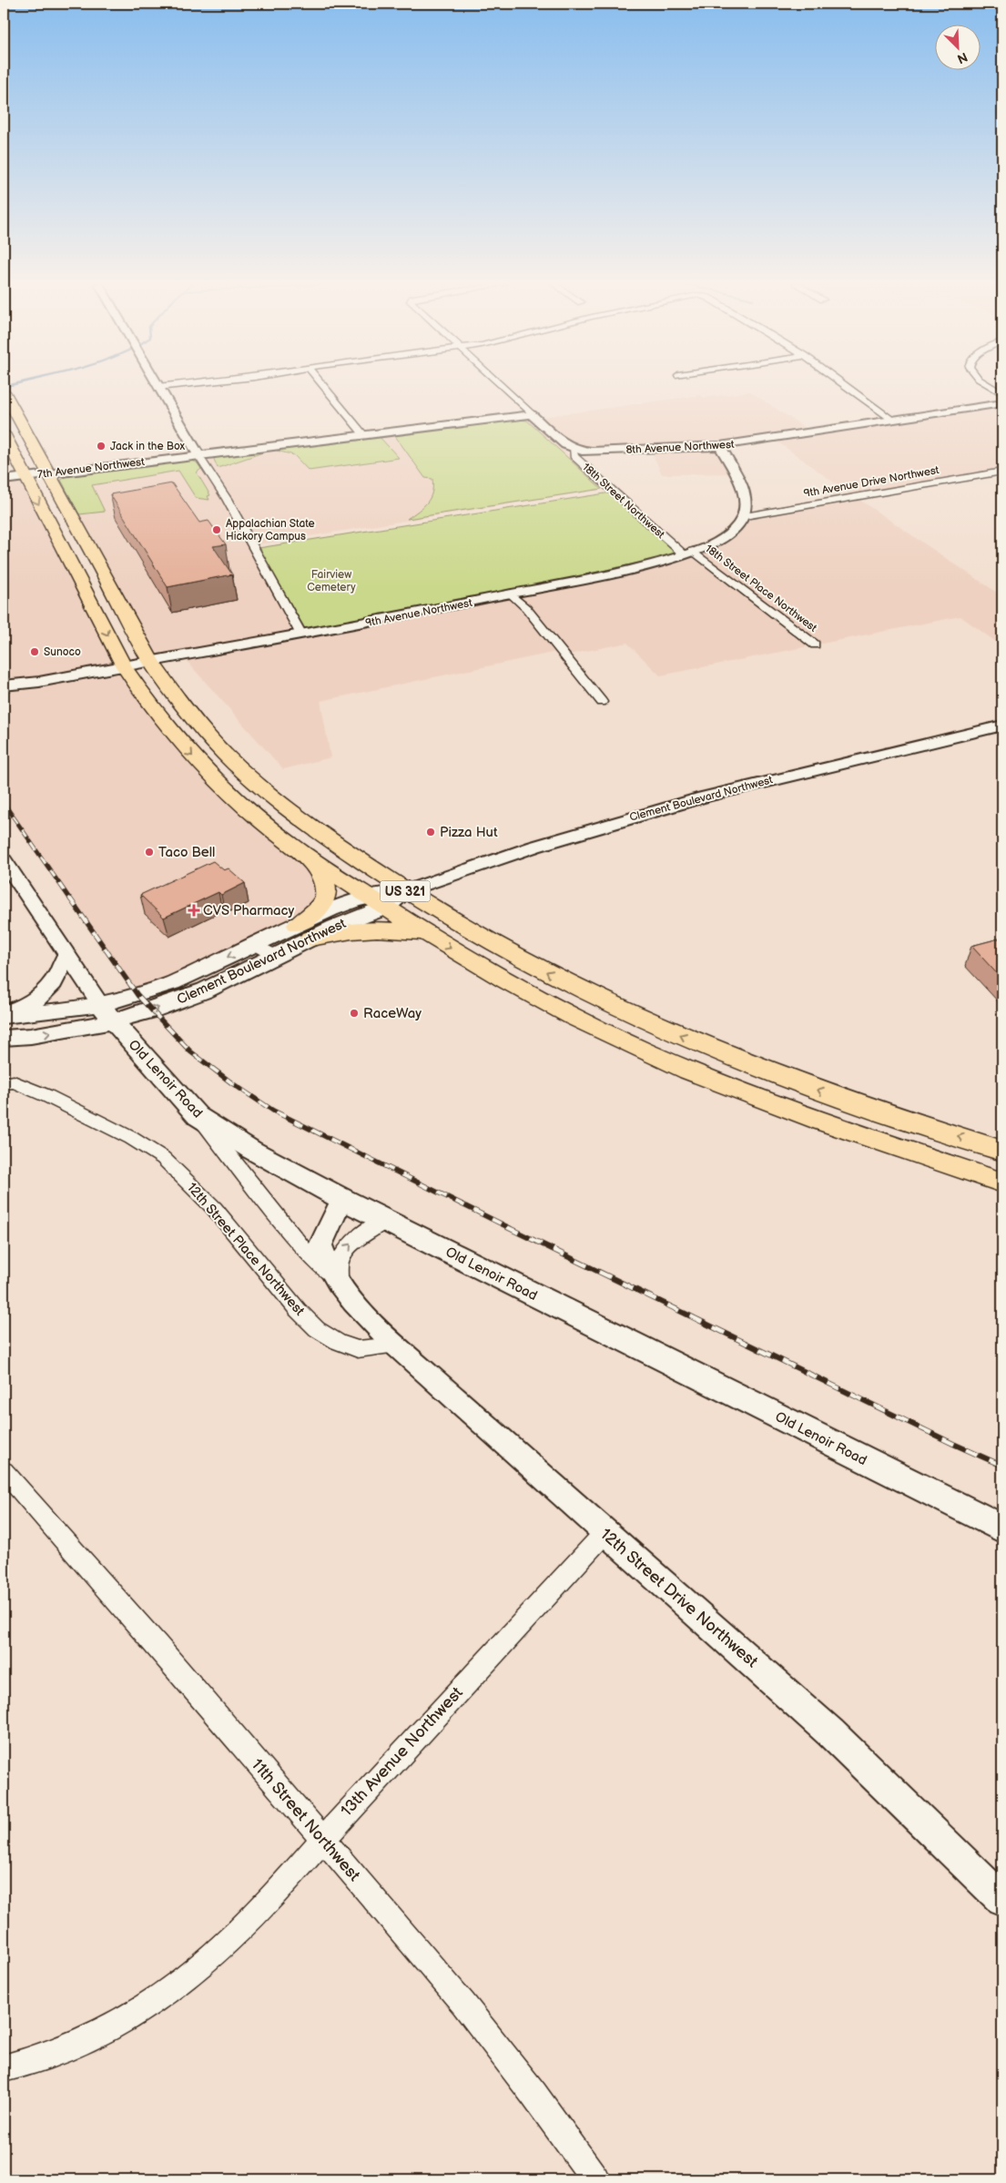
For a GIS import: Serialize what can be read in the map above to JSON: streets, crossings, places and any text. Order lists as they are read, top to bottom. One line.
{"streets":{"highway":["US 321"],"main road":["Clement Boulevard Northwest","Old Lenoir Road"],"street":["8th Avenue Northwest","7th Avenue Northwest","9th Avenue Drive Northwest","18th Street Northwest","18th Street Place Northwest","9th Avenue Northwest","12th Street Place Northwest","12th Street Drive Northwest","13th Avenue Northwest","11th Street Northwest"]},"crossings":[["8th Avenue Northwest","18th Street Northwest"],["7th Avenue Northwest","18th Street Northwest"],["7th Avenue Northwest","US 321"],["9th Avenue Drive Northwest","9th Avenue Northwest"],["18th Street Northwest","18th Street Place Northwest"],["18th Street Northwest","9th Avenue Northwest"],["18th Street Place Northwest","9th Avenue Northwest"],["9th Avenue Northwest","US 321"],["Clement Boulevard Northwest","US 321"],["Clement Boulevard Northwest","Old Lenoir Road"],["Old Lenoir Road","12th Street Drive Northwest"],["12th Street Place Northwest","12th Street Drive Northwest"],["12th Street Drive Northwest","13th Avenue Northwest"],["13th Avenue Northwest","11th Street Northwest"]],"parks":["Fairview Cemetery"],"places":{"other":["Jack in the Box","Appalachian State Hickory Campus","Sunoco","Pizza Hut","Taco Bell","RaceWay"],"health":["CVS Pharmacy"]},"north":"bottom right"}
